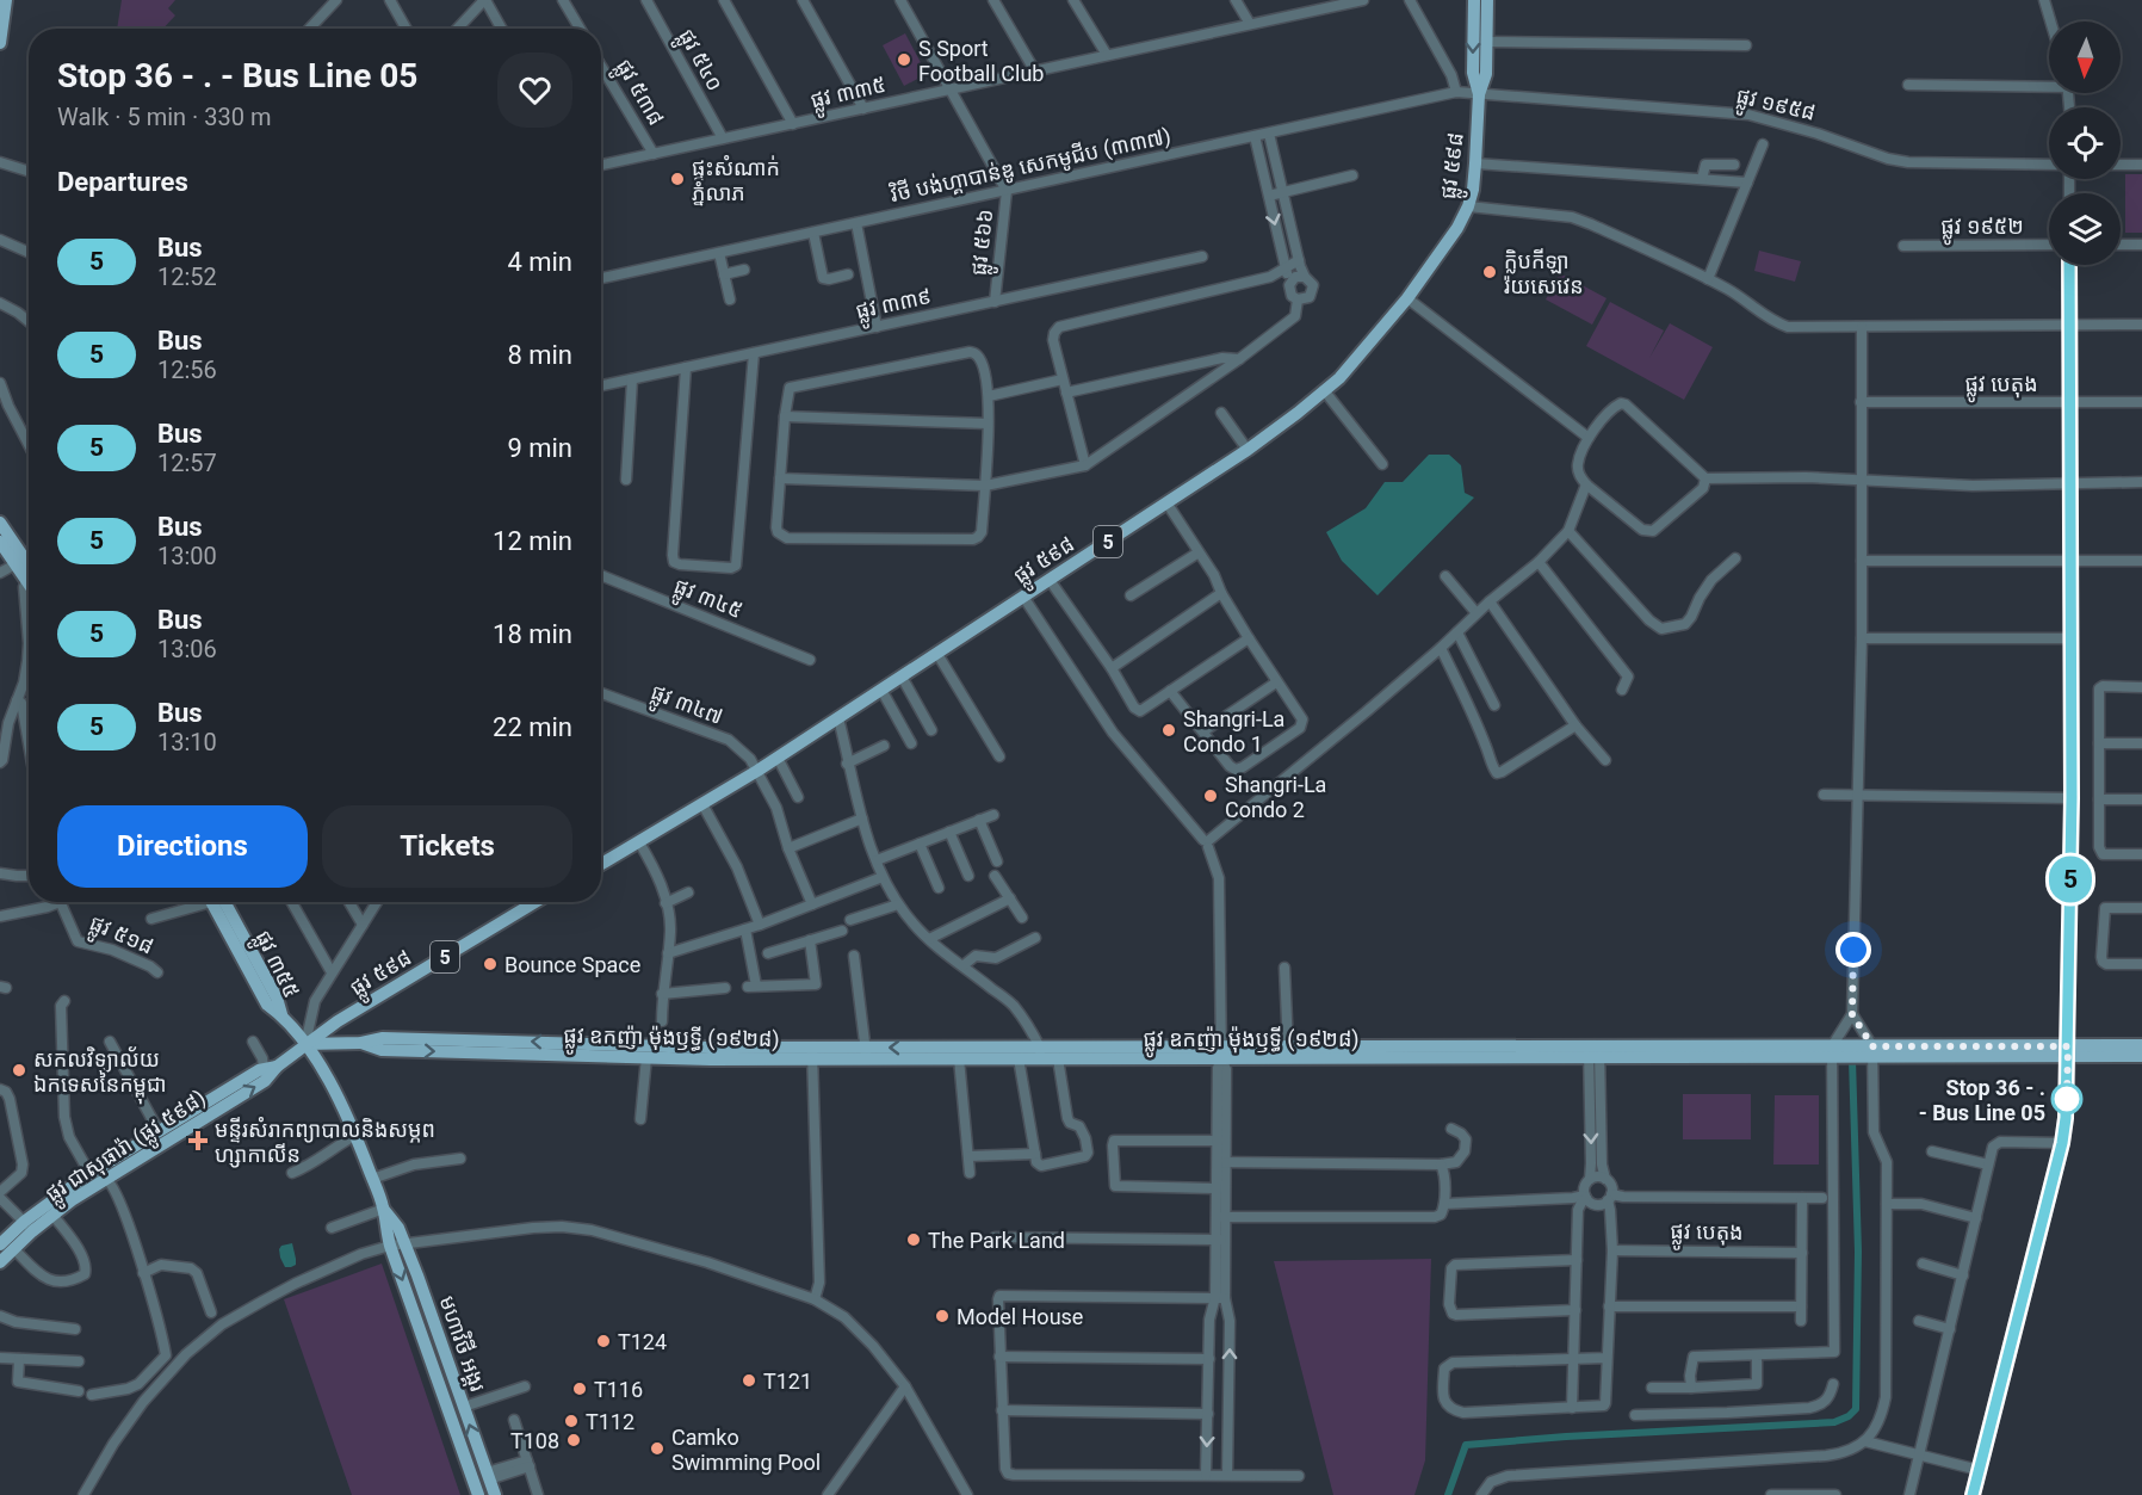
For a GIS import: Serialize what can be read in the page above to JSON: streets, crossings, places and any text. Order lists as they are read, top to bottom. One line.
{"streets":{"main road":["ផ្លូវ ៥៩៨","5","ផ្លូវ ៣៥៥","ផ្លូវ ឧកញ៉ា ម៉ុងឫទ្ធី (១៩២៨)","ផ្លូវ ជាសុផារ៉ា (ផ្លូវ ៥៩៨)","មហាវិថី អង្គរ"],"street":["ផ្លូវ ៥៤០","ផ្លូវ ៥៣៨","ផ្លូវ ៣៣៥","ផ្លូវ ១៩៥៨","វិថី បង់ហ្គាបាន់ឌូ សេកមូជីប (៣៣៧)","ផ្លូវ ១៩៥២","ផ្លូវ ៥៦៦","ផ្លូវ ៣៣៩","ផ្លូវ បេតុង","ផ្លូវ ៣៤៥","ផ្លូវ ៣៤៧","ផ្លូវ ៥១៨"]},"crossings":[["ផ្លូវ ៥៤០","ផ្លូវ ៣៣៥"],["ផ្លូវ ៥៣៨","ផ្លូវ ៣៣៥"],["ផ្លូវ ៣៣៥","ផ្លូវ ៥៦៦"],["ផ្លូវ ១៩៥៨","វិថី បង់ហ្គាបាន់ឌូ សេកមូជីប (៣៣៧)"],["ផ្លូវ ១៩៥៨","ផ្លូវ ៥៩៨"],["វិថី បង់ហ្គាបាន់ឌូ សេកមូជីប (៣៣៧)","ផ្លូវ ៥៩៨"],["វិថី បង់ហ្គាបាន់ឌូ សេកមូជីប (៣៣៧)","ផ្លូវ ៥៦៦"],["ផ្លូវ ៥៩៨","ផ្លូវ ៣៤៧"],["ផ្លូវ ៥៩៨","ផ្លូវ ៣៥៥"],["ផ្លូវ ៥៩៨","ផ្លូវ ឧកញ៉ា ម៉ុងឫទ្ធី (១៩២៨)"],["ផ្លូវ ៥៩៨","ផ្លូវ ជាសុផារ៉ា (ផ្លូវ ៥៩៨)"],["ផ្លូវ ៥៩៨","មហាវិថី អង្គរ"],["ផ្លូវ ៥៦៦","ផ្លូវ ៣៣៩"],["ផ្លូវ ៣៥៥","ផ្លូវ ឧកញ៉ា ម៉ុងឫទ្ធី (១៩២៨)"],["ផ្លូវ ៣៥៥","ផ្លូវ ជាសុផារ៉ា (ផ្លូវ ៥៩៨)"],["ផ្លូវ ៣៥៥","មហាវិថី អង្គរ"],["ផ្លូវ ឧកញ៉ា ម៉ុងឫទ្ធី (១៩២៨)","ផ្លូវ ជាសុផារ៉ា (ផ្លូវ ៥៩៨)"],["ផ្លូវ ឧកញ៉ា ម៉ុងឫទ្ធី (១៩២៨)","មហាវិថី អង្គរ"],["ផ្លូវ ជាសុផារ៉ា (ផ្លូវ ៥៩៨)","មហាវិថី អង្គរ"]],"places":{"other":["S Sport Football Club","ផ្ទះសំណាក់ ភ្នំលាភ","ក្លិបកីឡា រ៉យសេវេន","Shangri-La Condo 1","Shangri-La Condo 2","Bounce Space","សកលវិទ្យាល័យ ឯកទេសនៃកម្ពុជា","Stop 36 - . - Bus Line 05","The Park Land","Model House","T124","T121","T116","T112","T108","Camko Swimming Pool"],"health":["មន្ទីរសំរាកព្យាបាលនិងសម្ភព ហ្សាកាលីន"]},"lines":["bus line 5"],"north":"bottom","page":{"on_map":"5","heading":[["Stop 36 - . - Bus Line 05","Walk · 5 min · 330 m"],"Departures"],"list":[{"mark":"5","name":"Bus","note":"12:52","value":"4 min"},{"mark":"5","name":"Bus","note":"12:56","value":"8 min"},{"mark":"5","name":"Bus","note":"12:57","value":"9 min"},{"mark":"5","name":"Bus","note":"13:00","value":"12 min"},{"mark":"5","name":"Bus","note":"13:06","value":"18 min"},{"mark":"5","name":"Bus","note":"13:10","value":"22 min"}],"buttons":["Directions","Tickets"]}}
